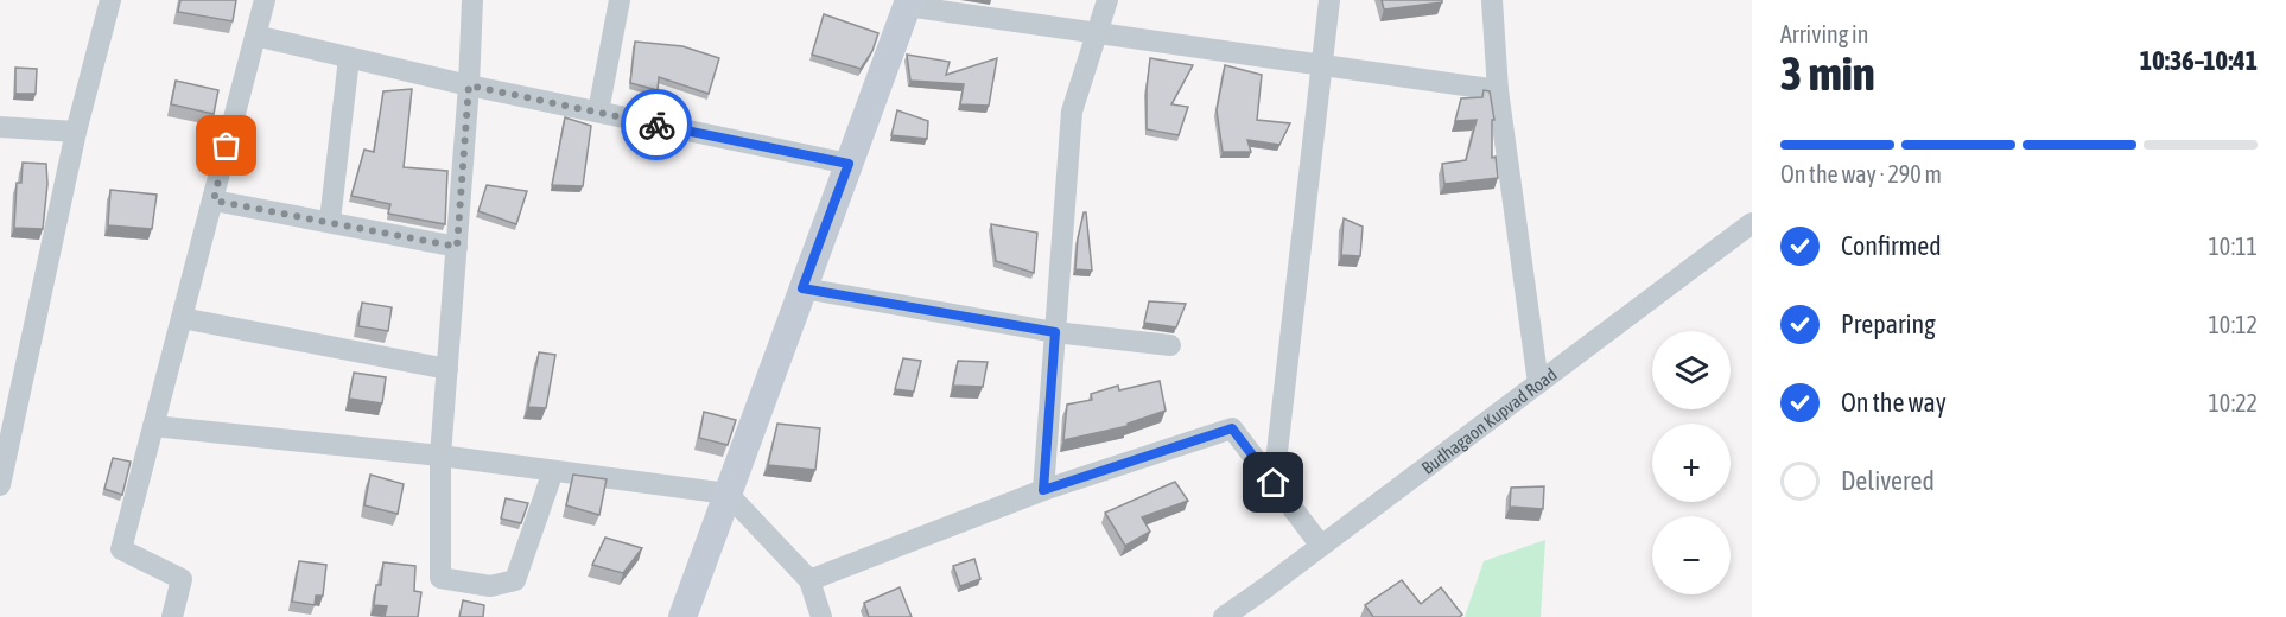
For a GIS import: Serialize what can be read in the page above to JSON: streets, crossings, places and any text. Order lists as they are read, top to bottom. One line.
{"streets":{"street":["Budhagaon Kupvad Road"]},"page":{"heading":["3 min","Arriving in","10:36–10:41"],"bar":"On the way · 290 m","list":[["Confirmed","10:11"],["Preparing","10:12"],["On the way","10:22"],"Delivered"],"map_buttons":["+","−"]}}
